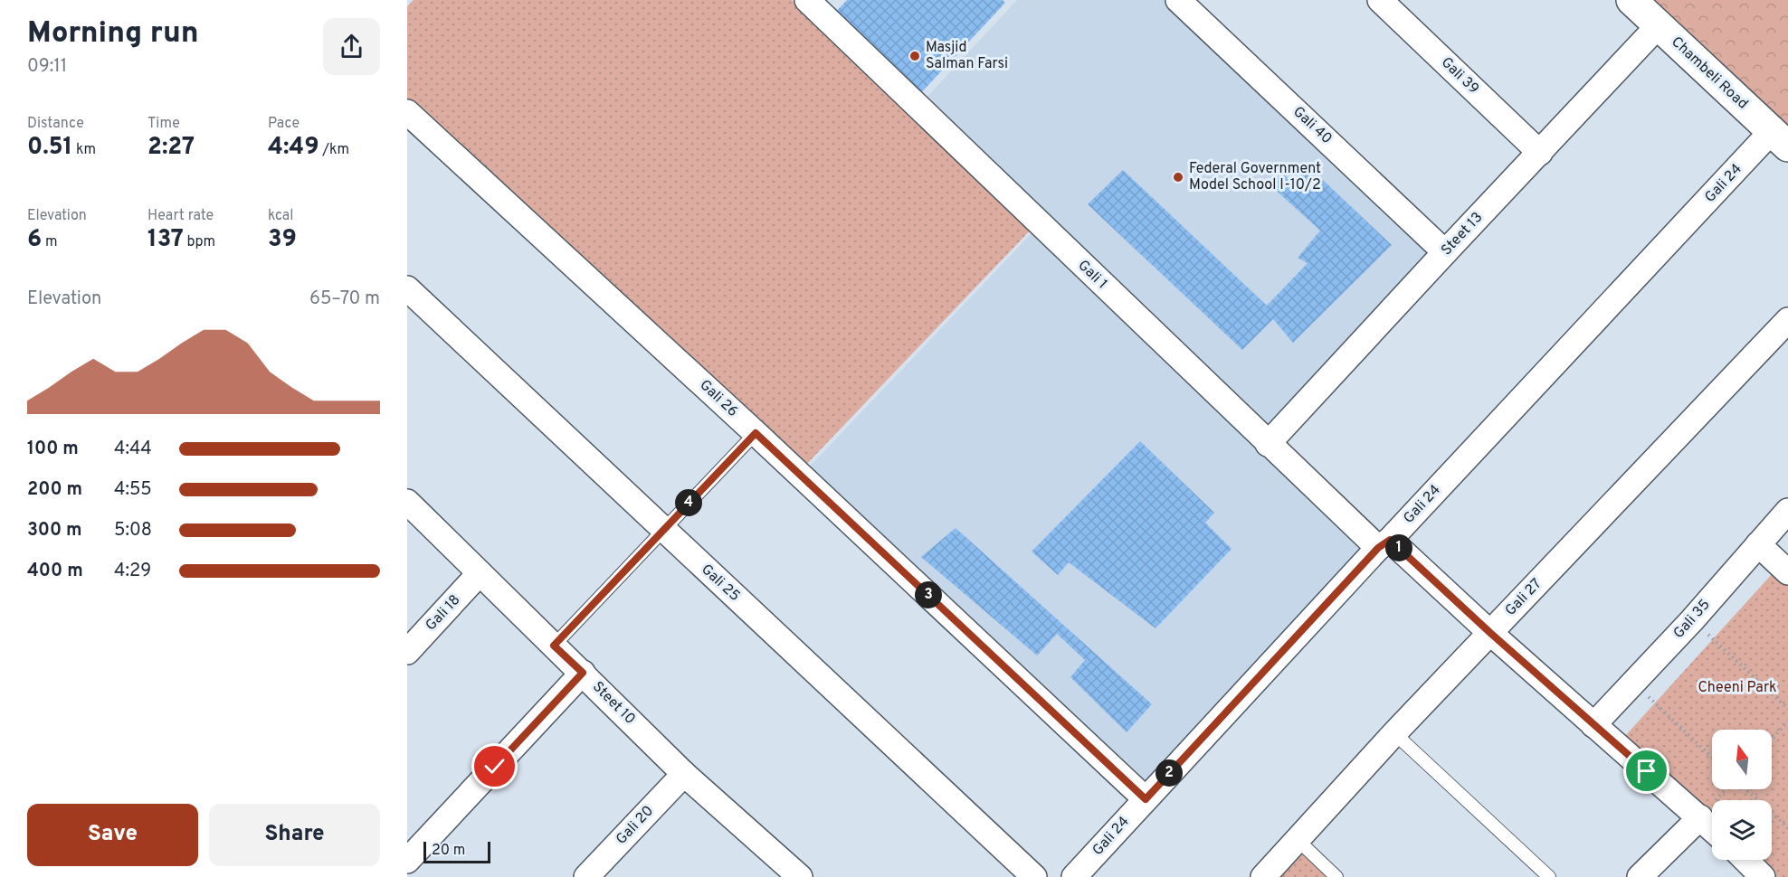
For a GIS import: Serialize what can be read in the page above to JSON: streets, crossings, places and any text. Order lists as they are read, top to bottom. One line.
{"streets":{"street":["Chambeli Road","Gali 39","Gali 40","Gali 24","Steet 13","Gali 1","Gali 26","Gali 25","Gali 27","Gali 18","Gali 35","Steet 10","Gali 20"]},"crossings":[["Chambeli Road","Gali 24"],["Chambeli Road","Steet 13"],["Gali 39","Steet 13"],["Gali 40","Steet 13"],["Gali 24","Gali 1"],["Gali 24","Gali 26"],["Steet 13","Gali 1"],["Gali 1","Gali 27"],["Gali 1","Gali 35"],["Gali 18","Steet 10"],["Steet 10","Gali 20"]],"parks":["Cheeni Park"],"places":["Masjid Salman Farsi","Federal Government Model School I-10/2"],"scale_bar":"20 m","north":"top","page":{"heading":["Morning run","09:11"],"stats":[["Distance","0.51 km"],["Time","2:27"],["Pace","4:49 /km"],["Elevation","6 m"],["Heart rate","137 bpm"],["kcal","39"]],"chart":["Elevation","65–70 m"],"list":[{"name":"100 m","note":"4:44"},{"name":"200 m","note":"4:55"},{"name":"300 m","note":"5:08"},{"name":"400 m","note":"4:29"}],"pins":["4","1","3","2"],"buttons":["Save","Share"],"scale":"20 m"}}
